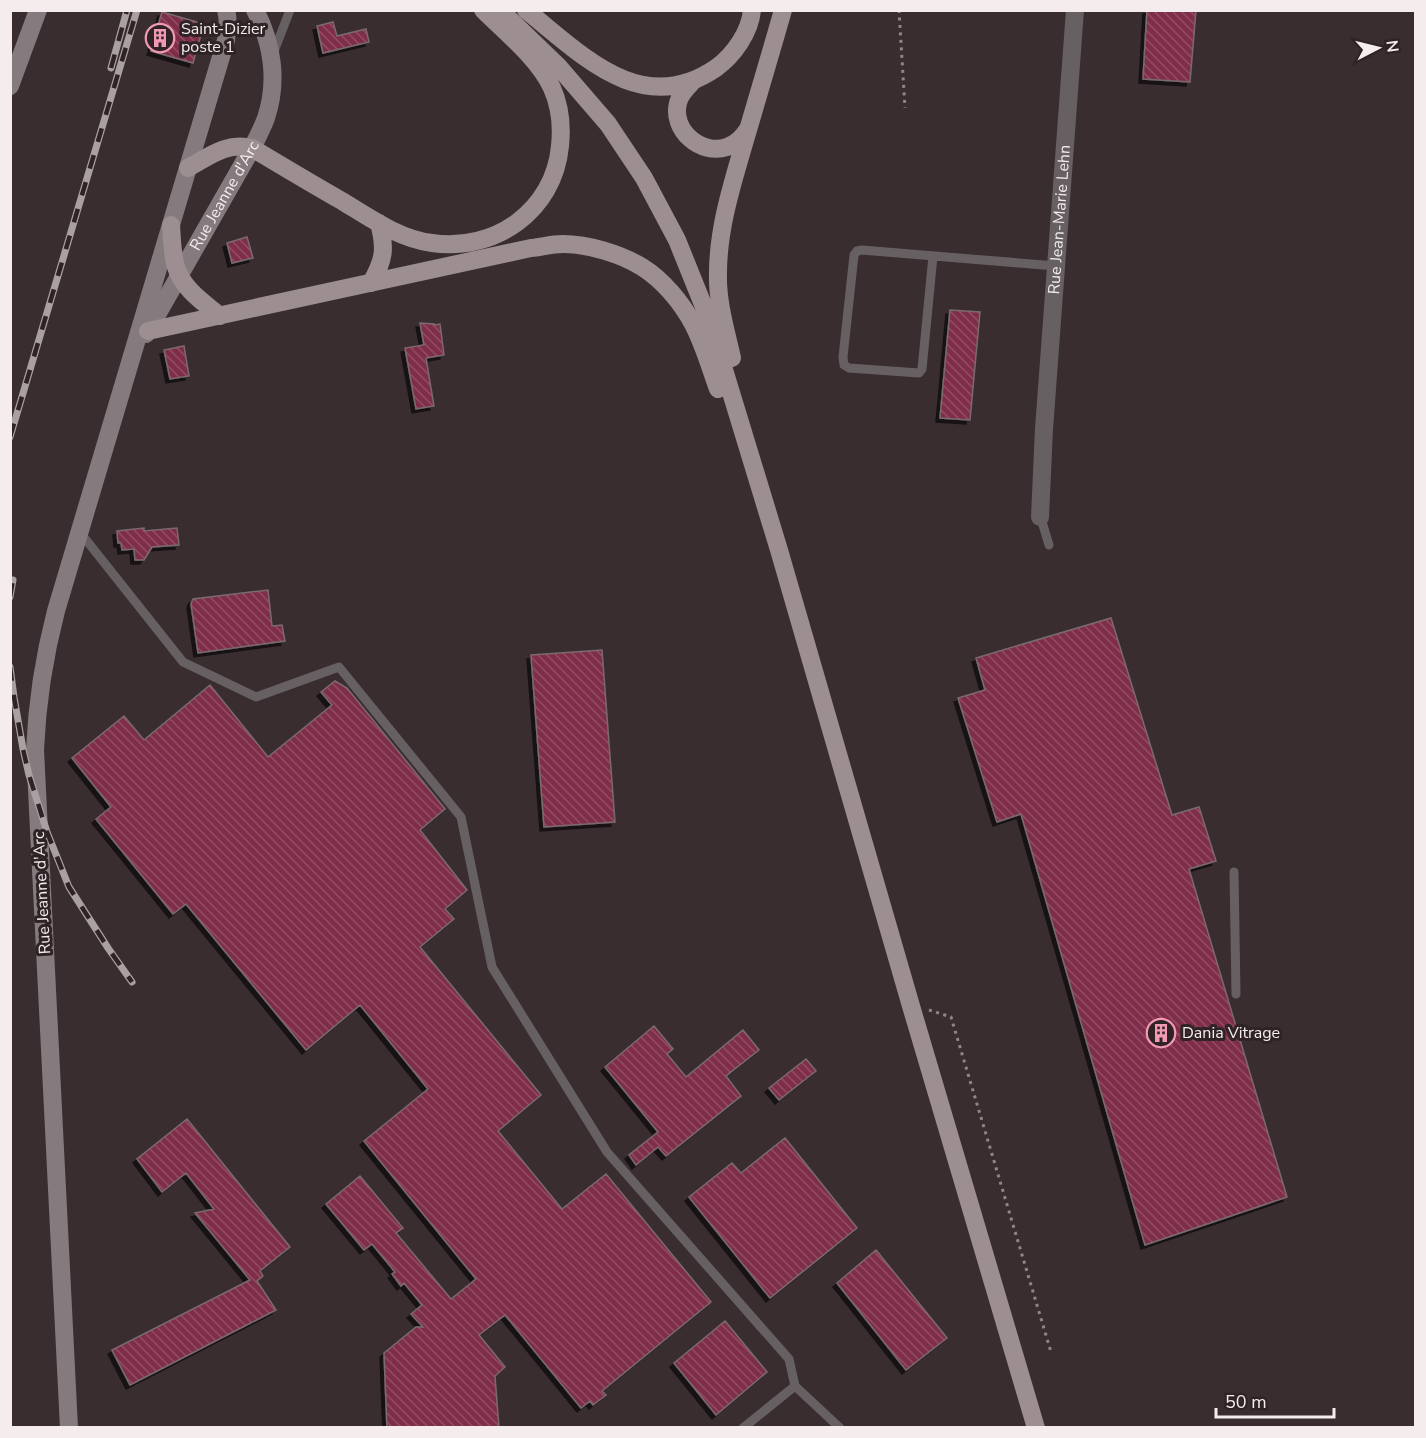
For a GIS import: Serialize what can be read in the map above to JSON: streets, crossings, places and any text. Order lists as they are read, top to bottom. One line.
{"streets":{"main road":["Rue Jeanne d'Arc"],"street":["Rue Jean-Marie Lehn"]},"places":{"building":["Saint-Dizier poste 1","Dania Vitrage"]},"scale_bar":"50 m","north":"right"}
